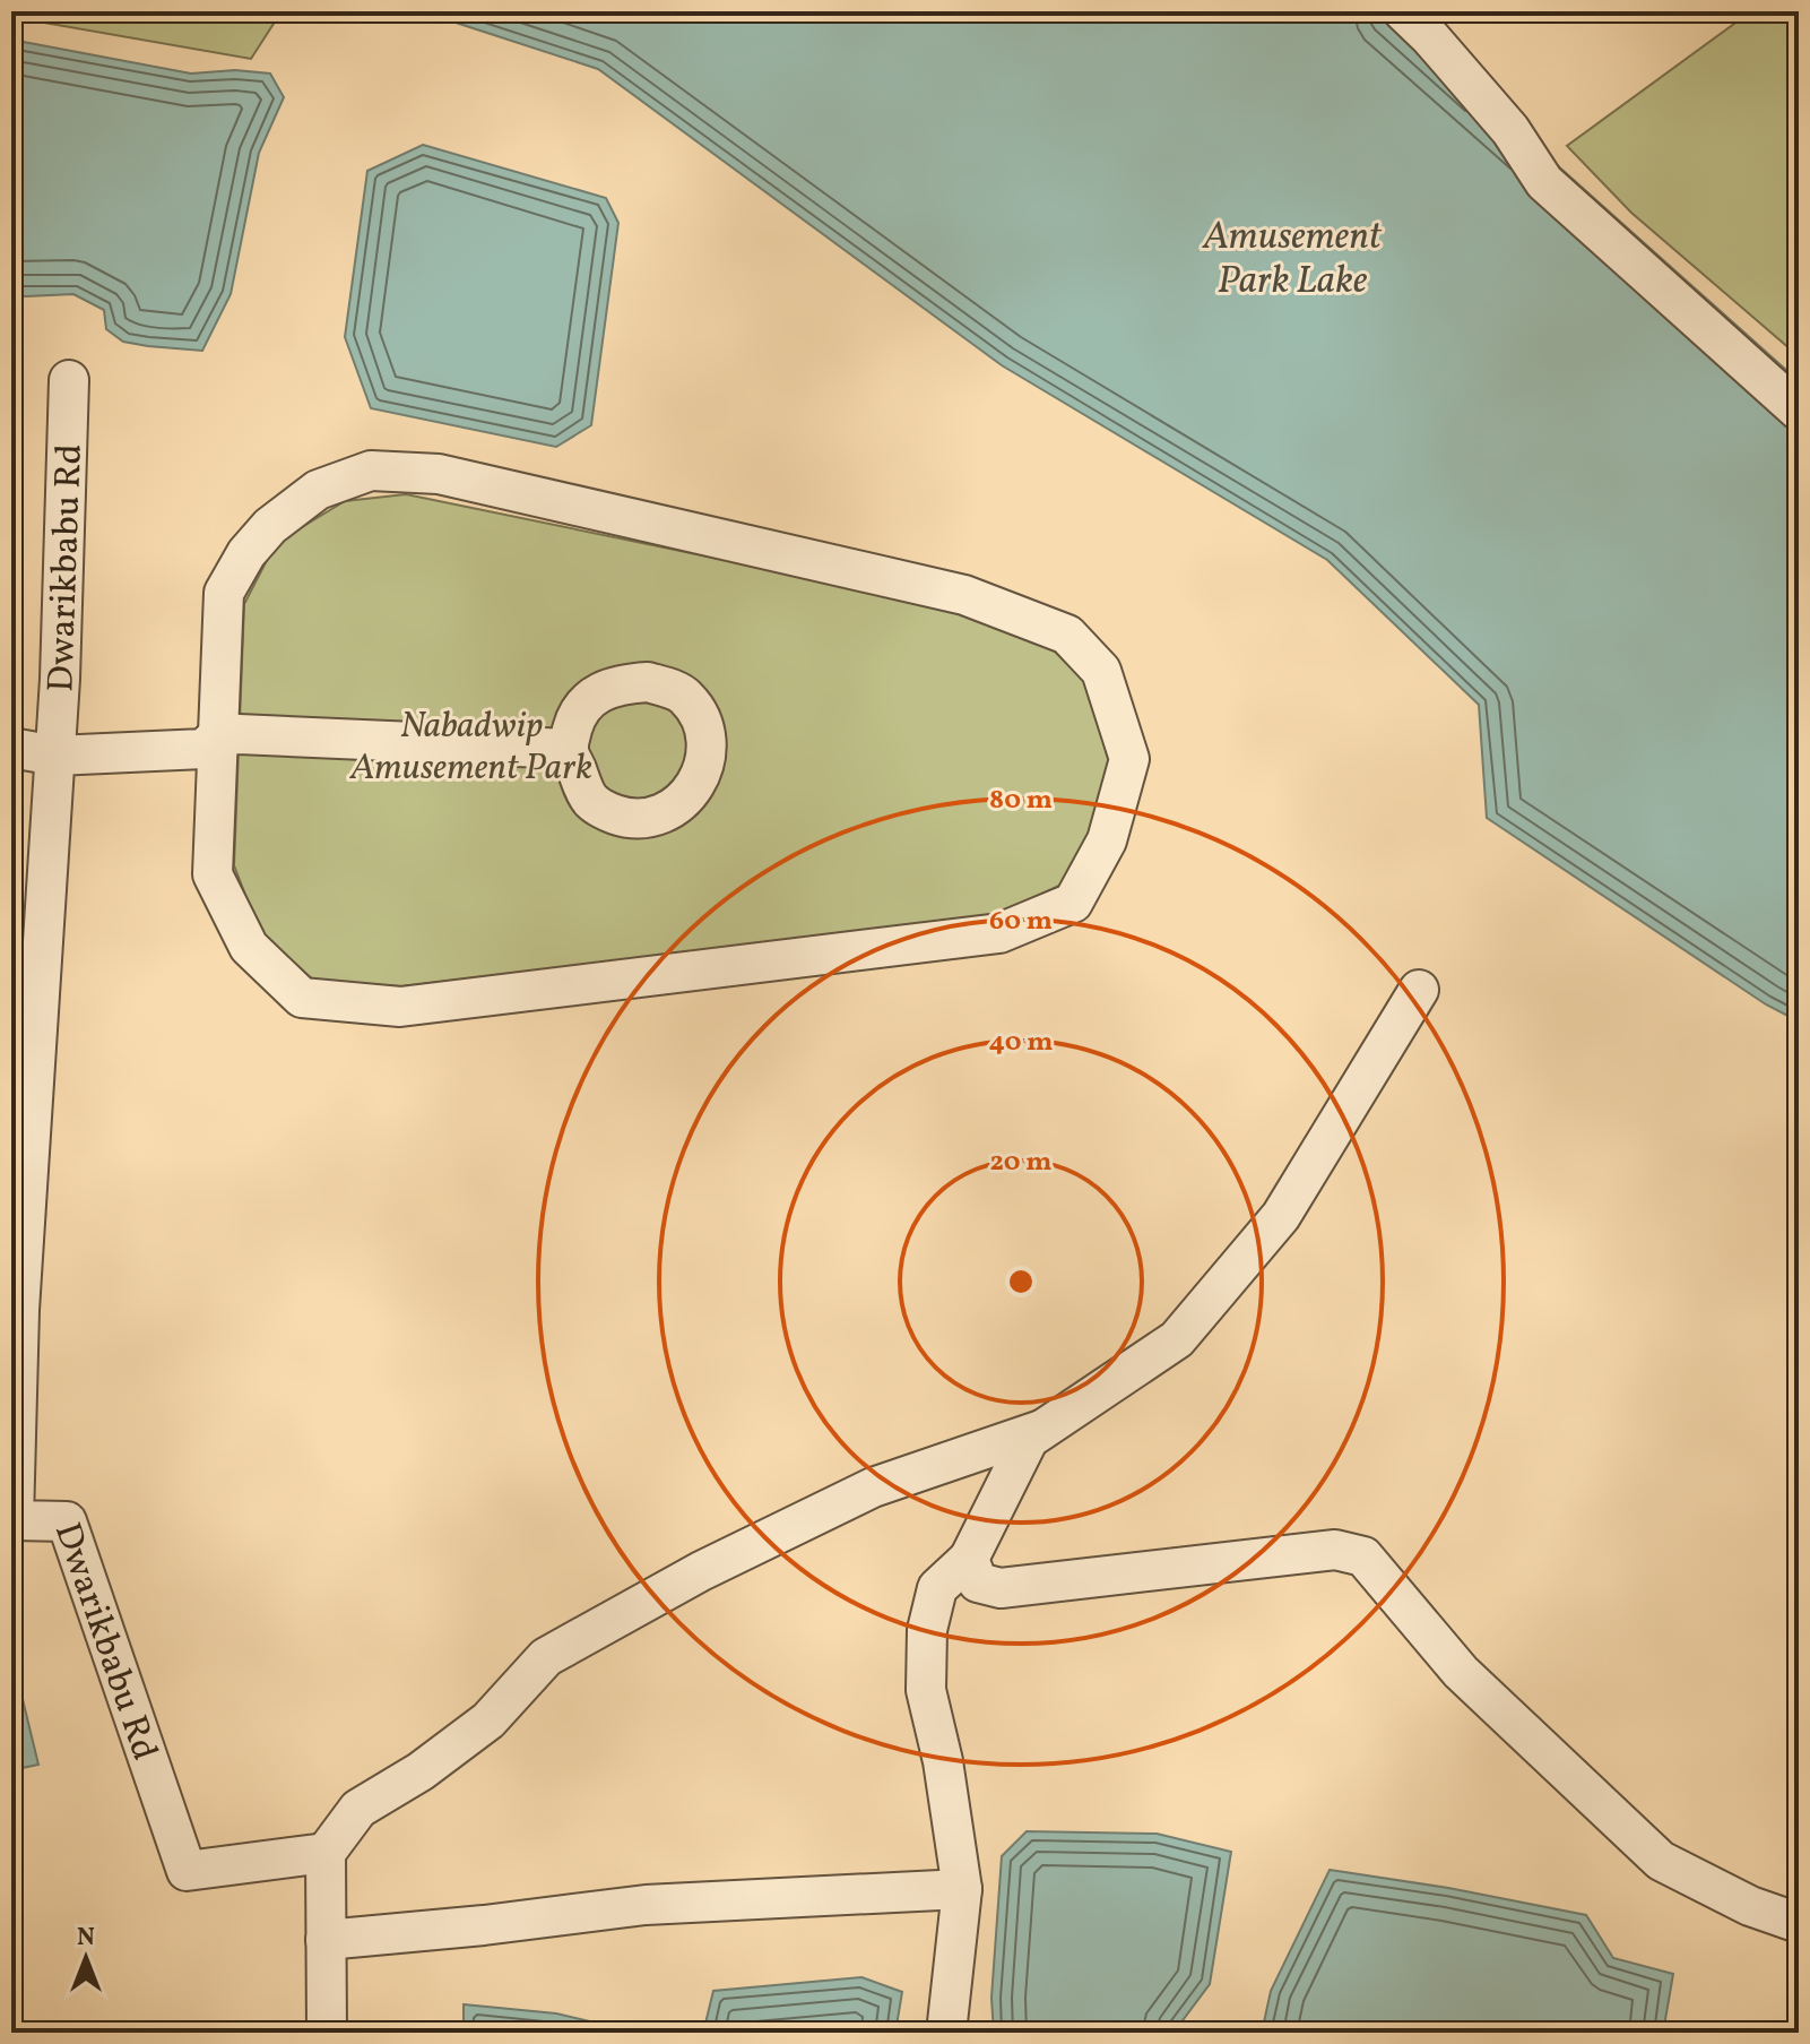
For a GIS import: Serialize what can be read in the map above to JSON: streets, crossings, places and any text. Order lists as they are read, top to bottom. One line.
{"streets":{"street":["Dwarikbabu Rd"]},"water":["Amusement Park Lake"],"parks":["Nabadwip Amusement Park"],"north":"top","rings":["80 m","60 m","40 m","20 m"]}
